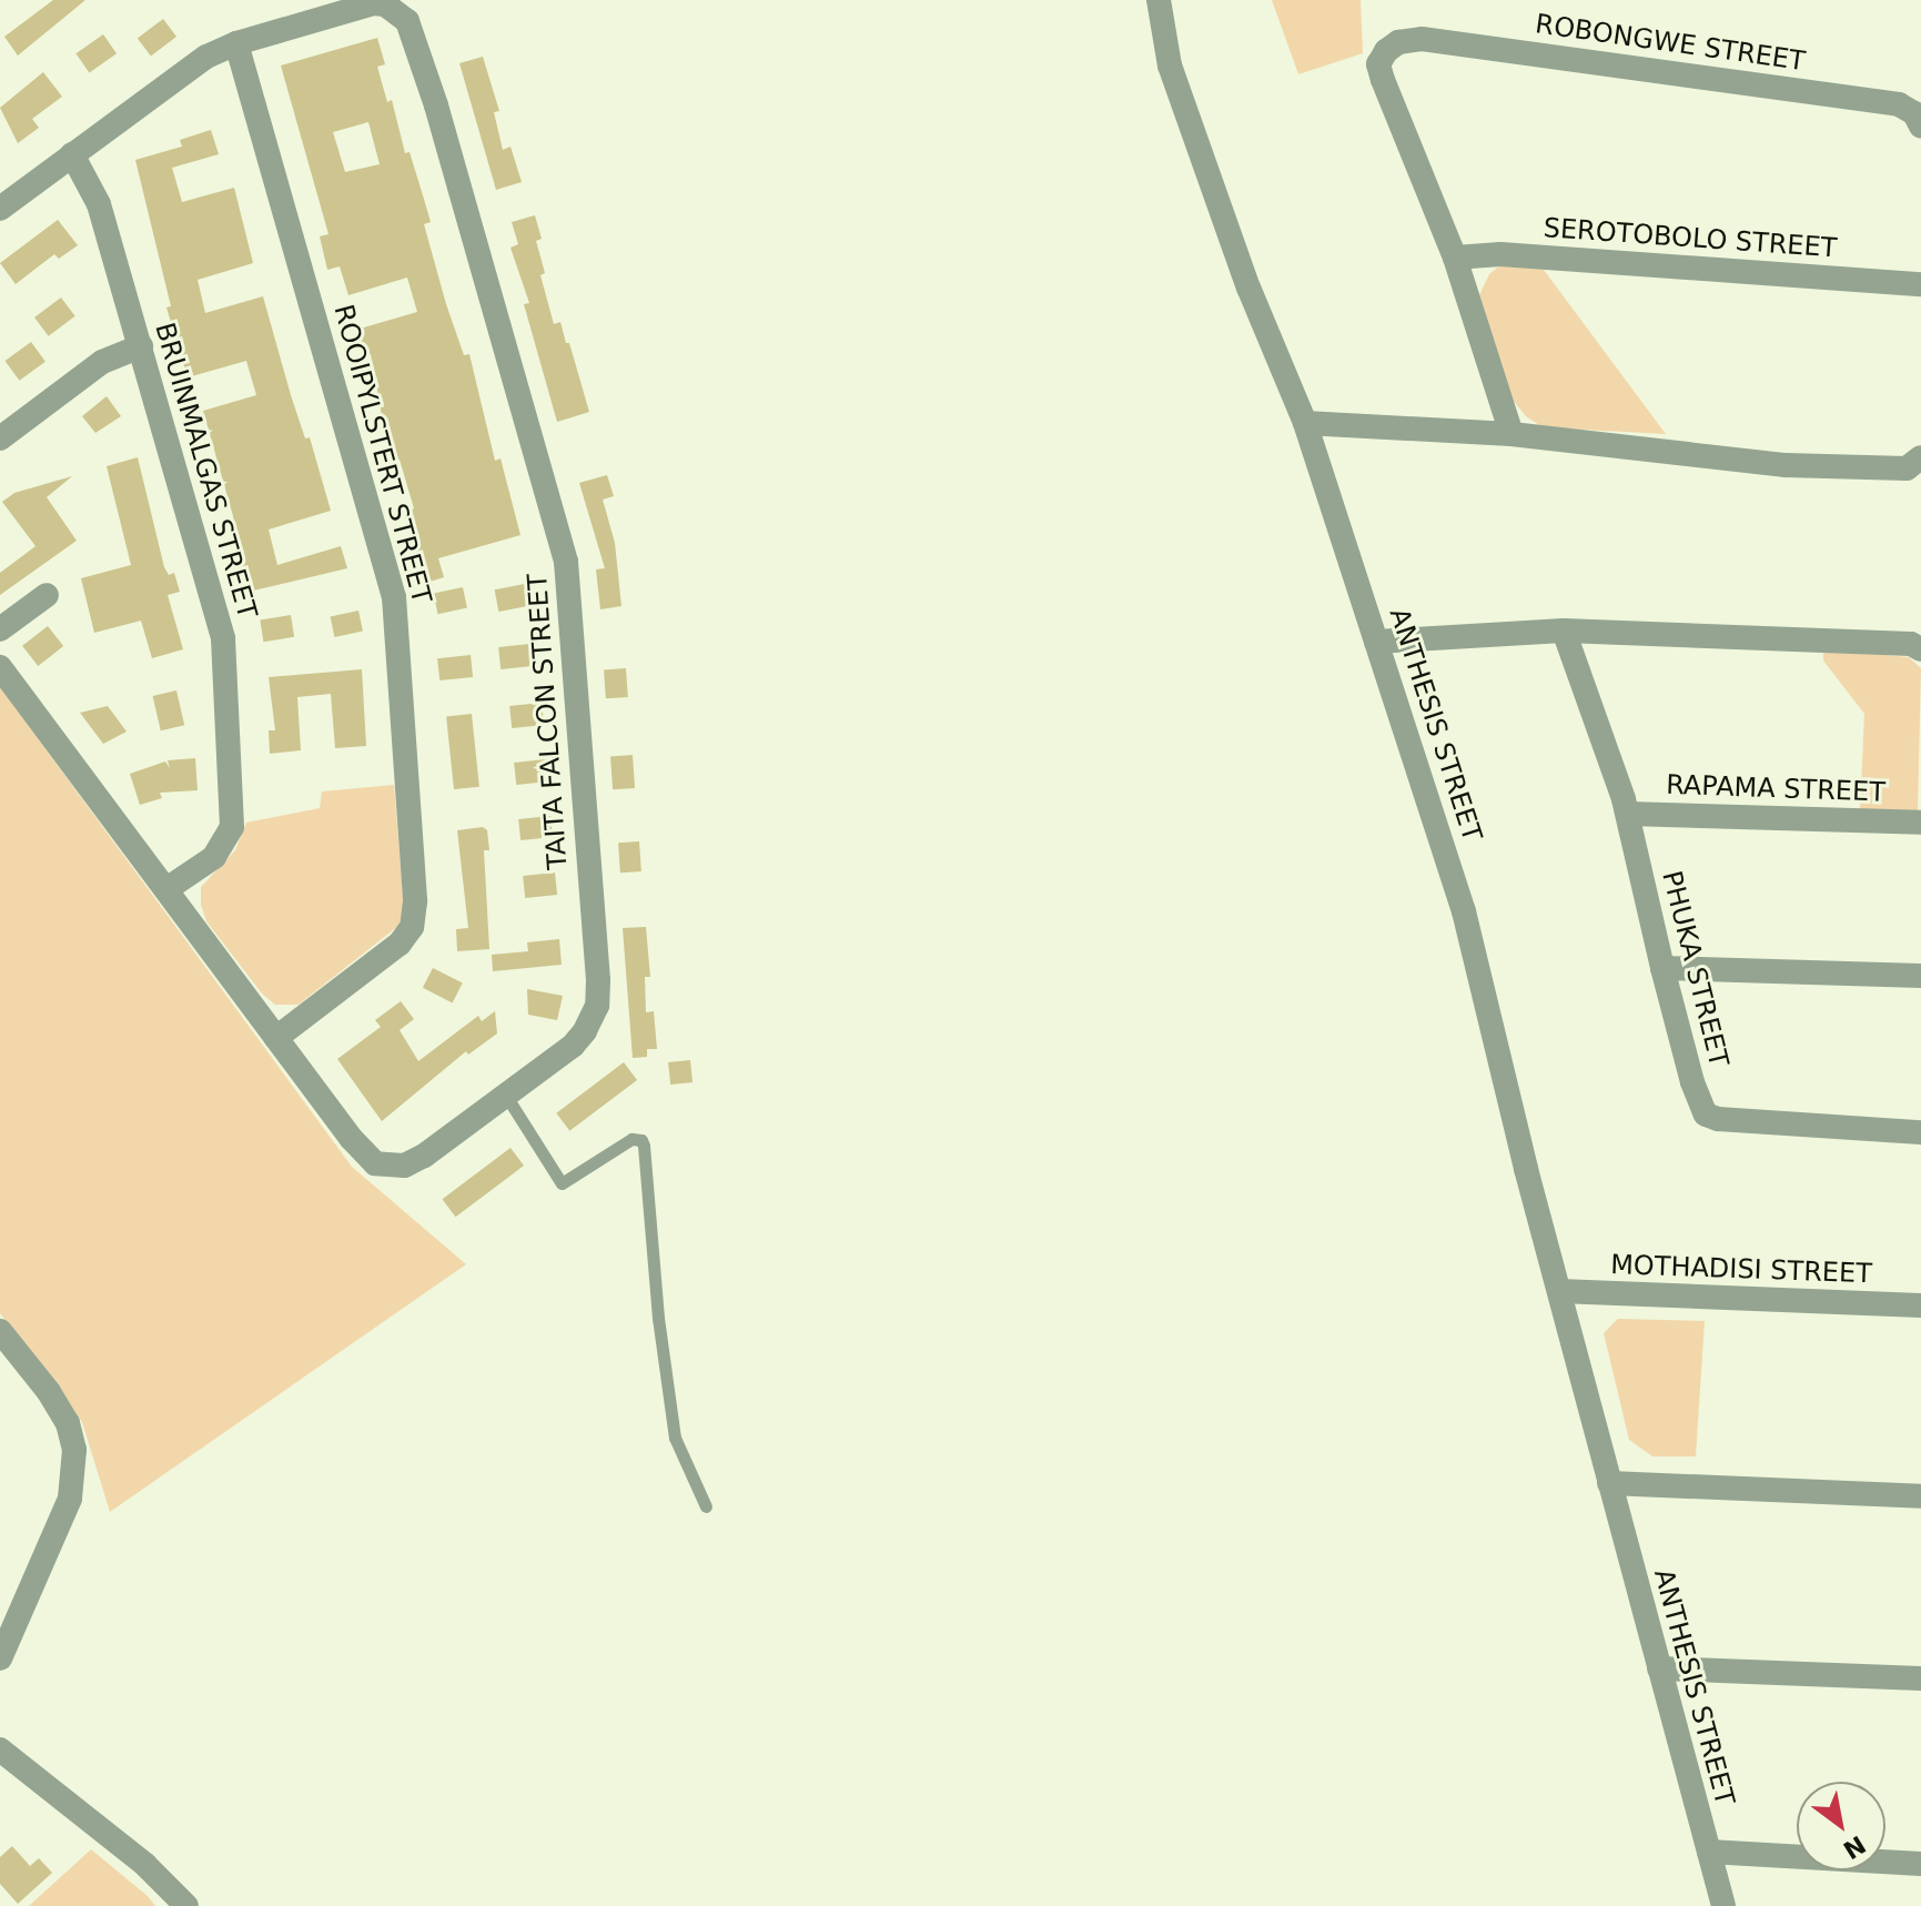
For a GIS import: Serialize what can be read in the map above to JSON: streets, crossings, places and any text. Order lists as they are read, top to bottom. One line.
{"streets":{"street":["ROBONGWE STREET","SEROTOBOLO STREET","ROOIPYLSTERT STREET","BRUINMALGAS STREET","TAITA FALCON STREET","ANTHESIS STREET","RAPAMA STREET","PHUKA STREET","MOTHADISI STREET"]},"crossings":[["ROBONGWE STREET","SEROTOBOLO STREET"],["ROOIPYLSTERT STREET","TAITA FALCON STREET"],["BRUINMALGAS STREET","TAITA FALCON STREET"],["ANTHESIS STREET","MOTHADISI STREET"],["RAPAMA STREET","PHUKA STREET"]],"north":"bottom right"}
